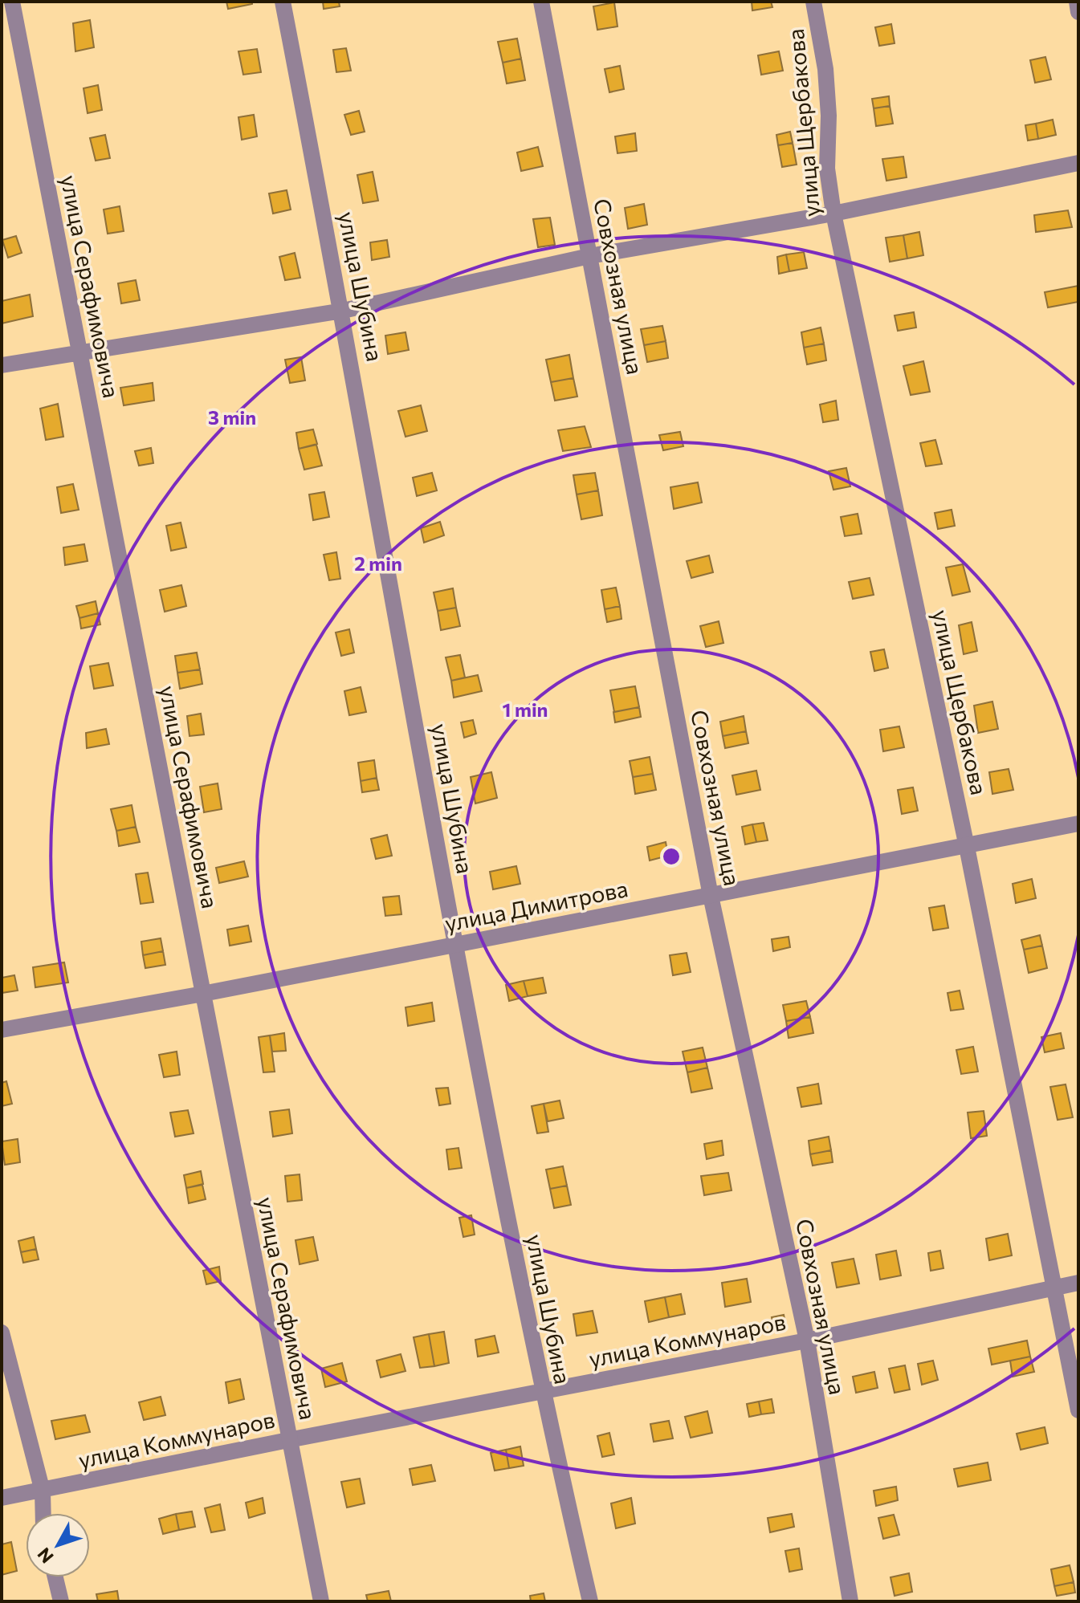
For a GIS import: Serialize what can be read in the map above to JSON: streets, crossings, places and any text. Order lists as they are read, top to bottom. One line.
{"streets":{"street":["улица Щербакова","улица Серафимовича","улица Шубина","Совхозная улица","улица Димитрова","улица Коммунаров"]},"crossings":[["улица Щербакова","улица Димитрова"],["улица Щербакова","улица Коммунаров"],["улица Серафимовича","улица Димитрова"],["улица Серафимовича","улица Коммунаров"],["улица Шубина","улица Димитрова"],["улица Шубина","улица Коммунаров"],["Совхозная улица","улица Димитрова"],["Совхозная улица","улица Коммунаров"]],"north":"bottom left","rings":["3 min","2 min","1 min"]}
